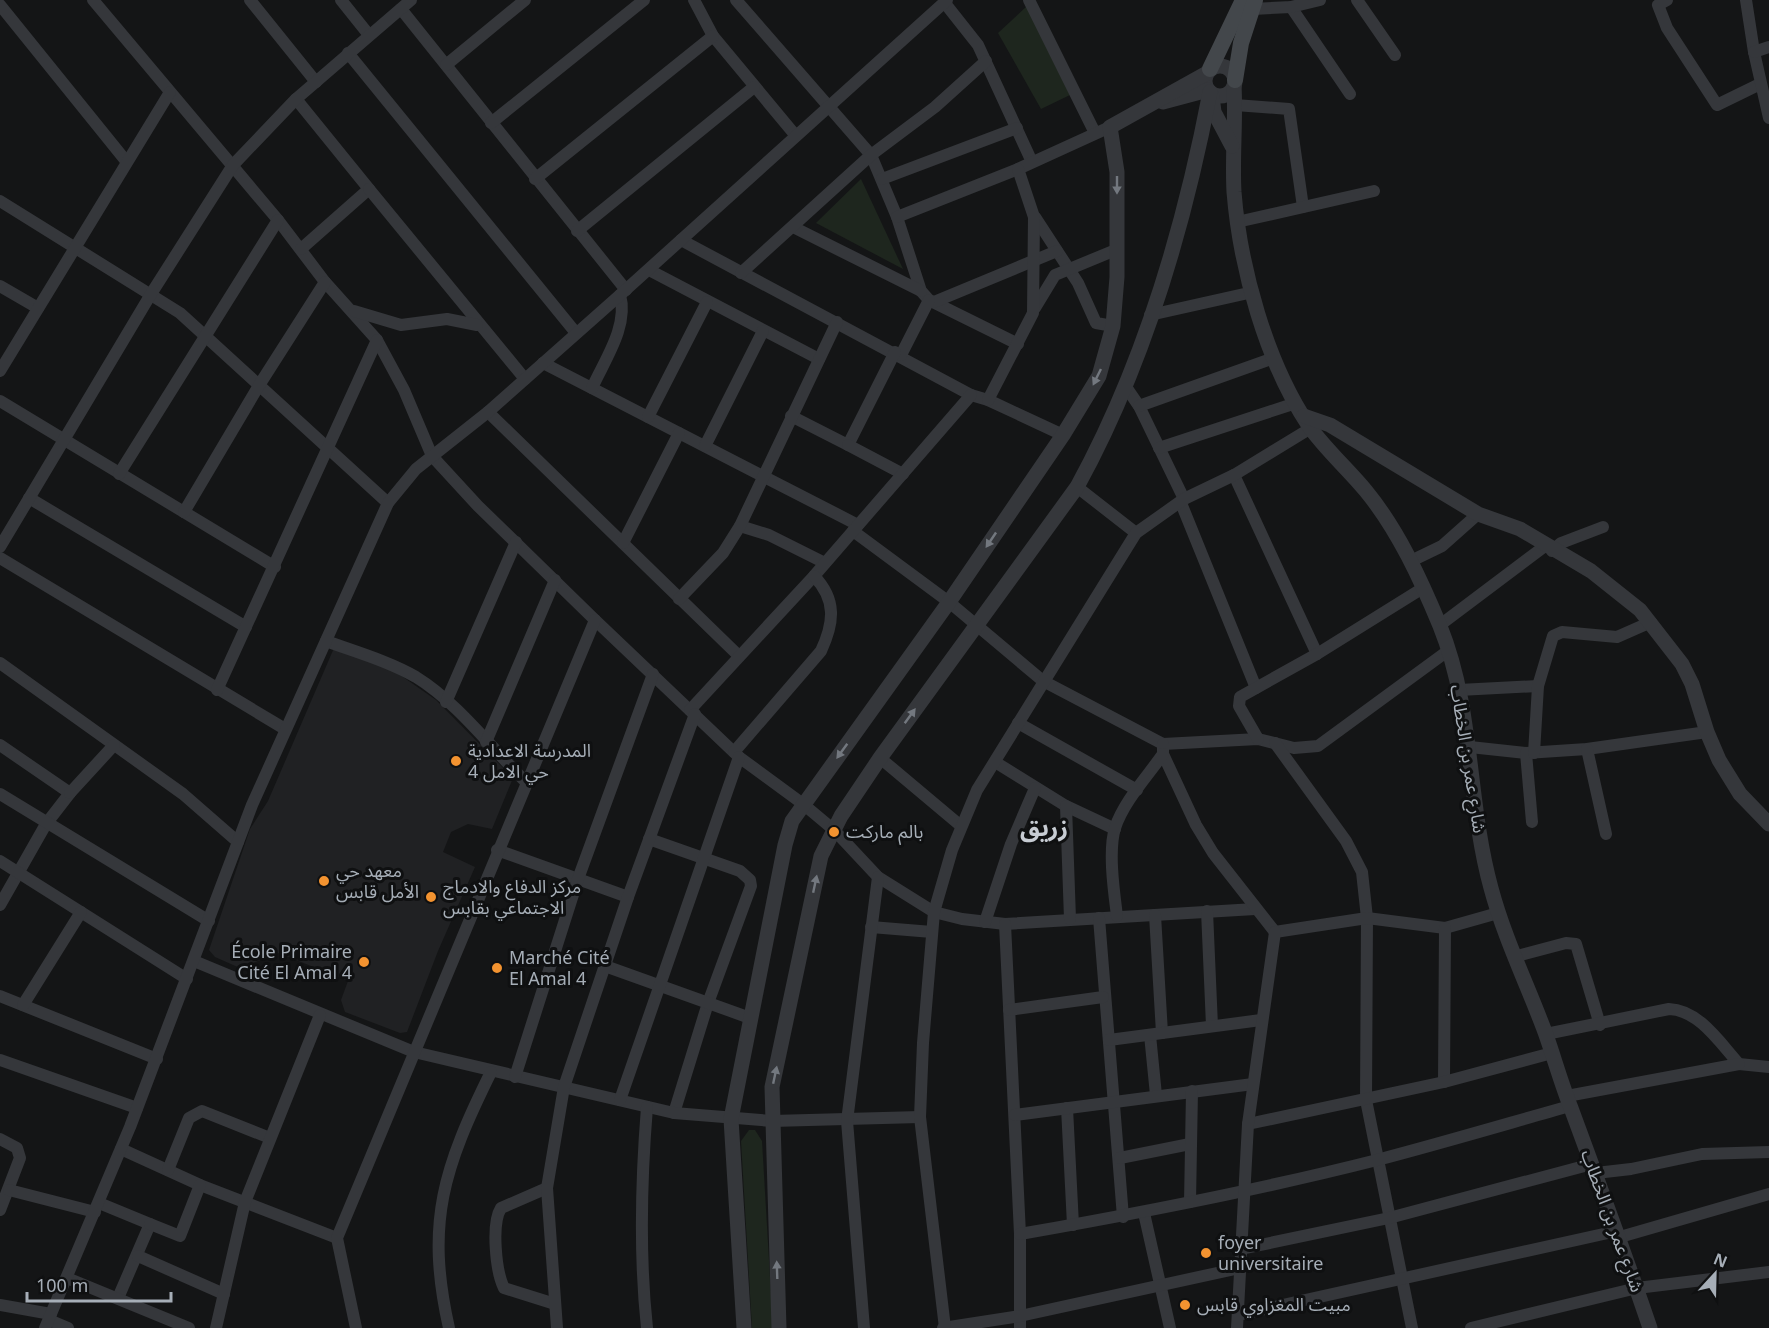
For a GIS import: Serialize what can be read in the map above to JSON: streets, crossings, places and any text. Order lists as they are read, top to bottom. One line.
{"streets":{"street":["شارع عمر بن الخطاب"]},"districts":["زريق"],"places":["المدرسة الاعدادية حي الامل 4","بالم ماركت","معهد حي الأمل قابس","مركز الدفاع والادماج الاجتماعي بقابس","École Primaire Cité El Amal 4","Marché Cité El Amal 4","foyer universitaire","مبيت المغزاوي قابس"],"scale_bar":"100 m","north":"top"}
